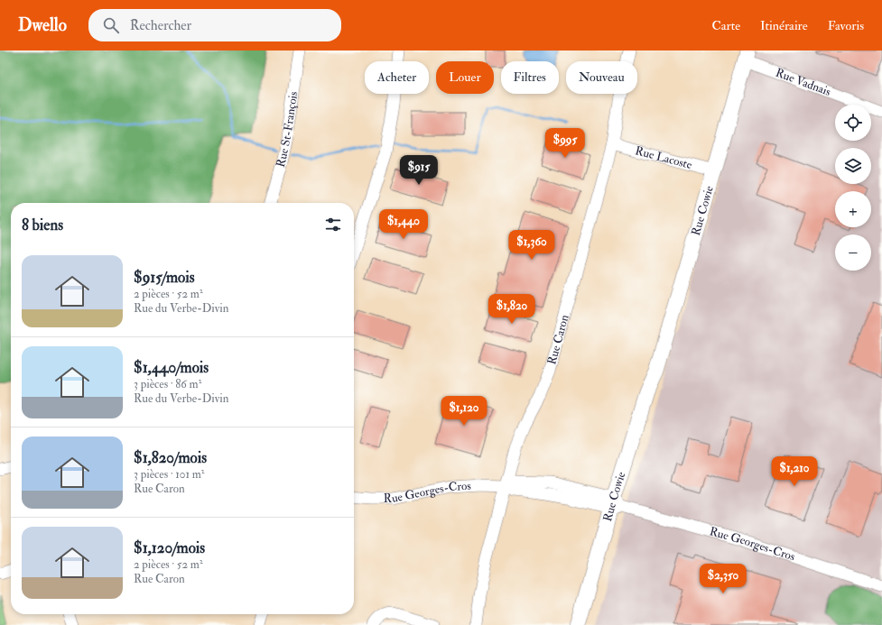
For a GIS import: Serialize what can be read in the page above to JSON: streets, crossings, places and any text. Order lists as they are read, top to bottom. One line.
{"streets":{"main road":["Rue Cowie"],"street":["Rue Vadnais","Rue St-François","Rue Lacoste","Rue Caron","Rue Georges-Cros"]},"crossings":[["Rue Vadnais","Rue Cowie"],["Rue Lacoste","Rue Cowie"],["Rue Lacoste","Rue Caron"],["Rue Cowie","Rue Georges-Cros"],["Rue Caron","Rue Georges-Cros"]],"page":{"header":"Dwello","search":"Rechercher","nav":["Carte","Itinéraire","Favoris"],"chip":["Acheter","Louer","Filtres","Nouveau"],"map_buttons":["+","−"],"price":["$995","$915","$1,440","$1,360","$1,820","$1,120","$1,210","$2,350"],"heading":"8 biens","list":[{"name":"$915/mois","note":"2 pièces · 52 m² · Rue du Verbe-Divin"},{"name":"$1,440/mois","note":"3 pièces · 86 m² · Rue du Verbe-Divin"},{"name":"$1,820/mois","note":"3 pièces · 101 m² · Rue Caron"},{"name":"$1,120/mois","note":"2 pièces · 52 m² · Rue Caron"}]}}
